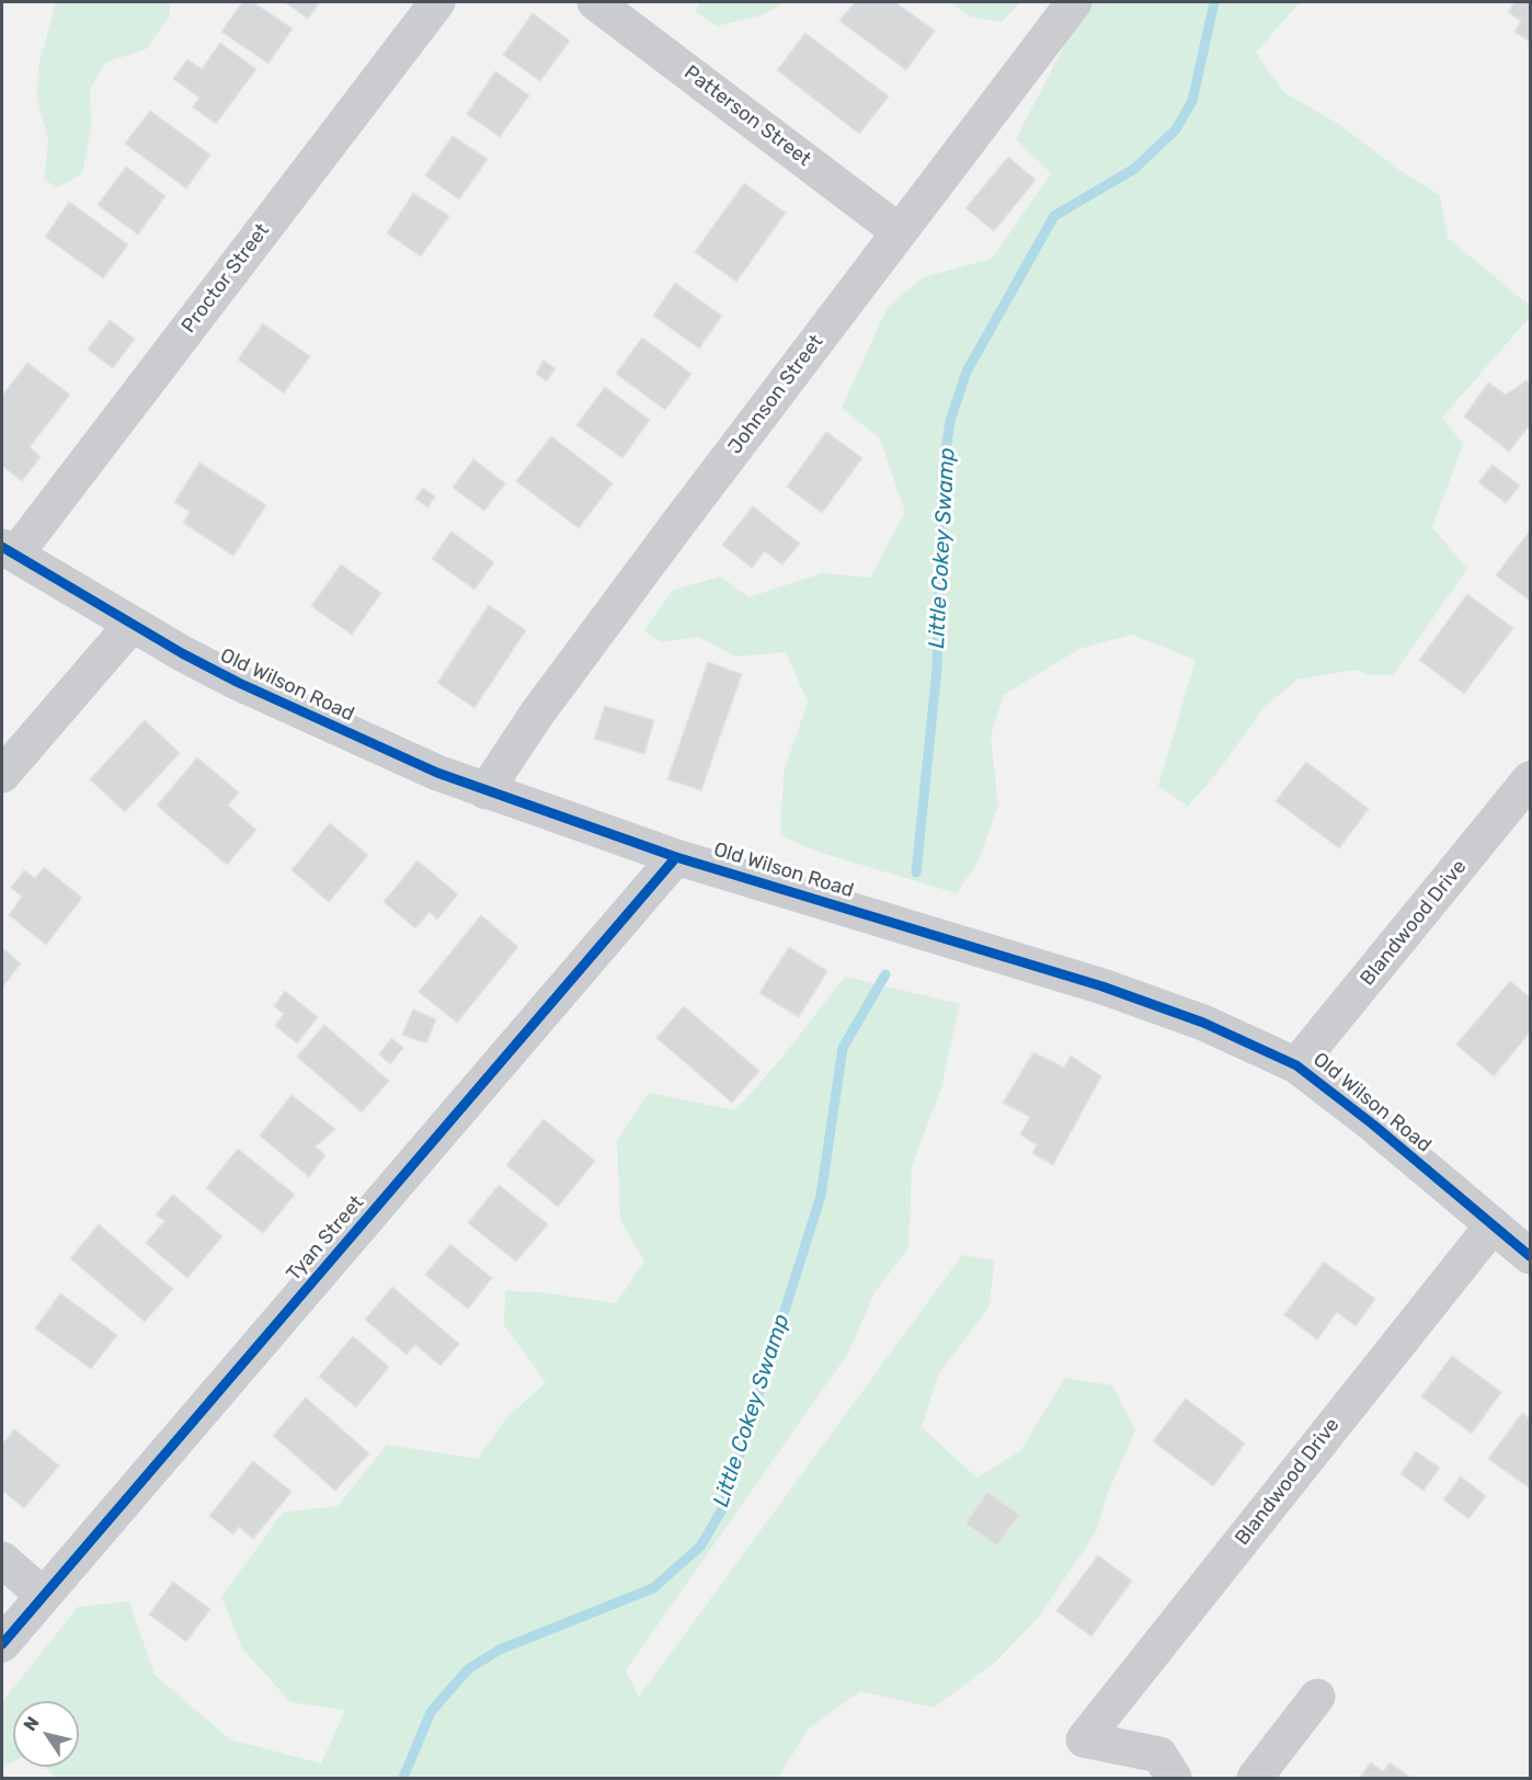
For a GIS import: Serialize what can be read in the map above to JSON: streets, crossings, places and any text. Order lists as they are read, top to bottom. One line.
{"streets":{"street":["Patterson Street","Proctor Street","Johnson Street","Old Wilson Road","Blandwood Drive","Tyan Street"]},"crossings":[["Patterson Street","Johnson Street"],["Proctor Street","Old Wilson Road"],["Johnson Street","Old Wilson Road"],["Old Wilson Road","Blandwood Drive"],["Old Wilson Road","Tyan Street"]],"water":["Little Cokey Swamp"],"north":"top left"}
